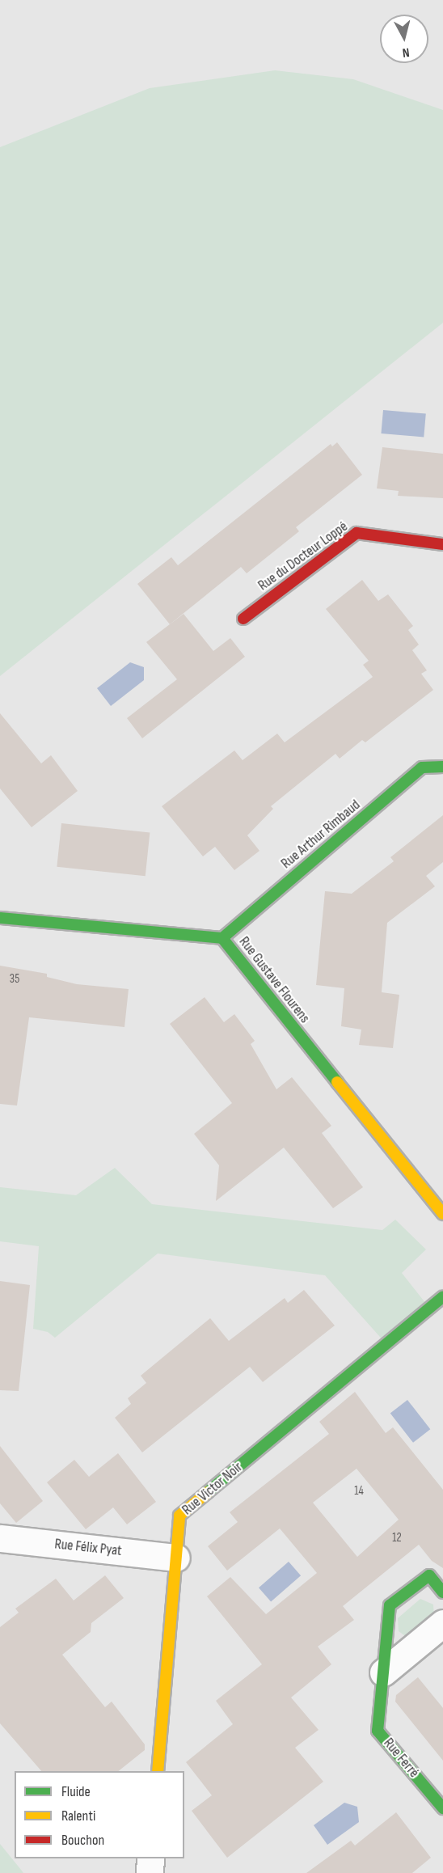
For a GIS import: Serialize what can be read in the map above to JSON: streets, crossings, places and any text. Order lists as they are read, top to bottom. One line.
{"streets":{"street":["Rue du Docteur Loppé","Rue Arthur Rimbaud","Rue Gustave Flourens","Rue Victor Noir","Rue Félix Pyat","Rue Ferré"]},"crossings":[["Rue Arthur Rimbaud","Rue Gustave Flourens"],["Rue Victor Noir","Rue Félix Pyat"]],"house_numbers":["35","14","12"],"legend":["Fluide","Ralenti","Bouchon"],"north":"bottom"}
